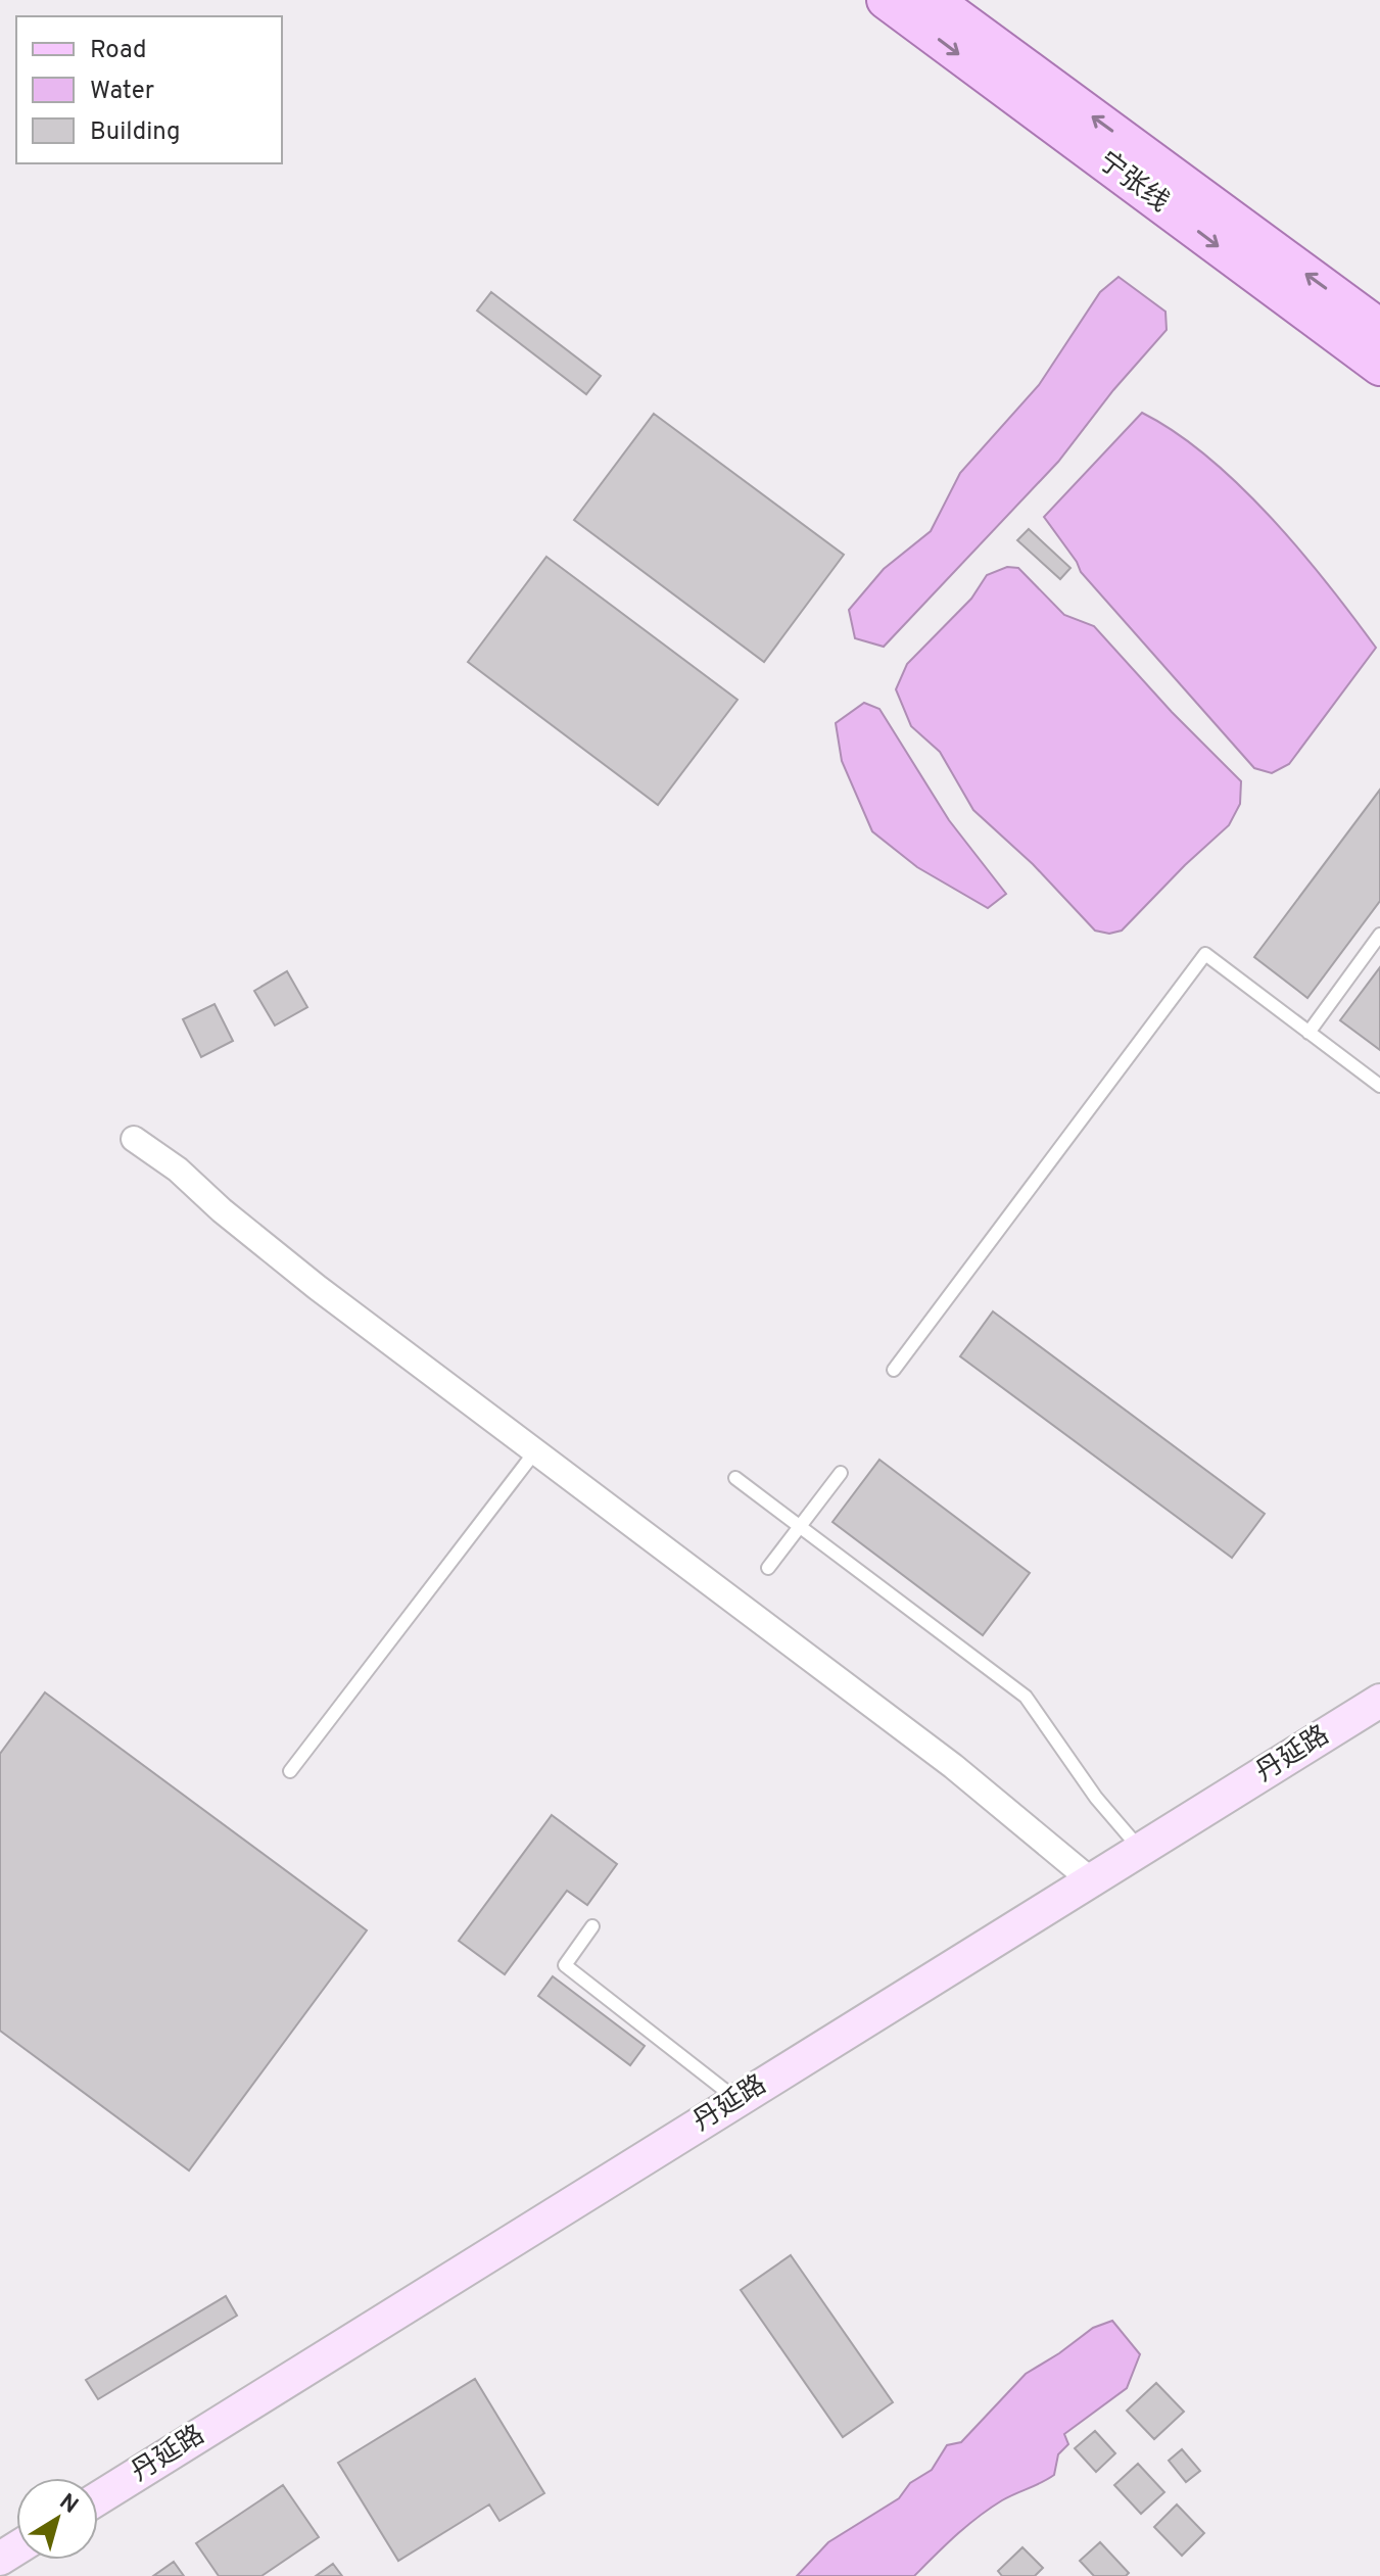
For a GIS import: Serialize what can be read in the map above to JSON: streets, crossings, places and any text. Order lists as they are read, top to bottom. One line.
{"streets":{"main road":["宁张线","丹延路"]},"legend":["Road","Water","Building"],"north":"top right"}
